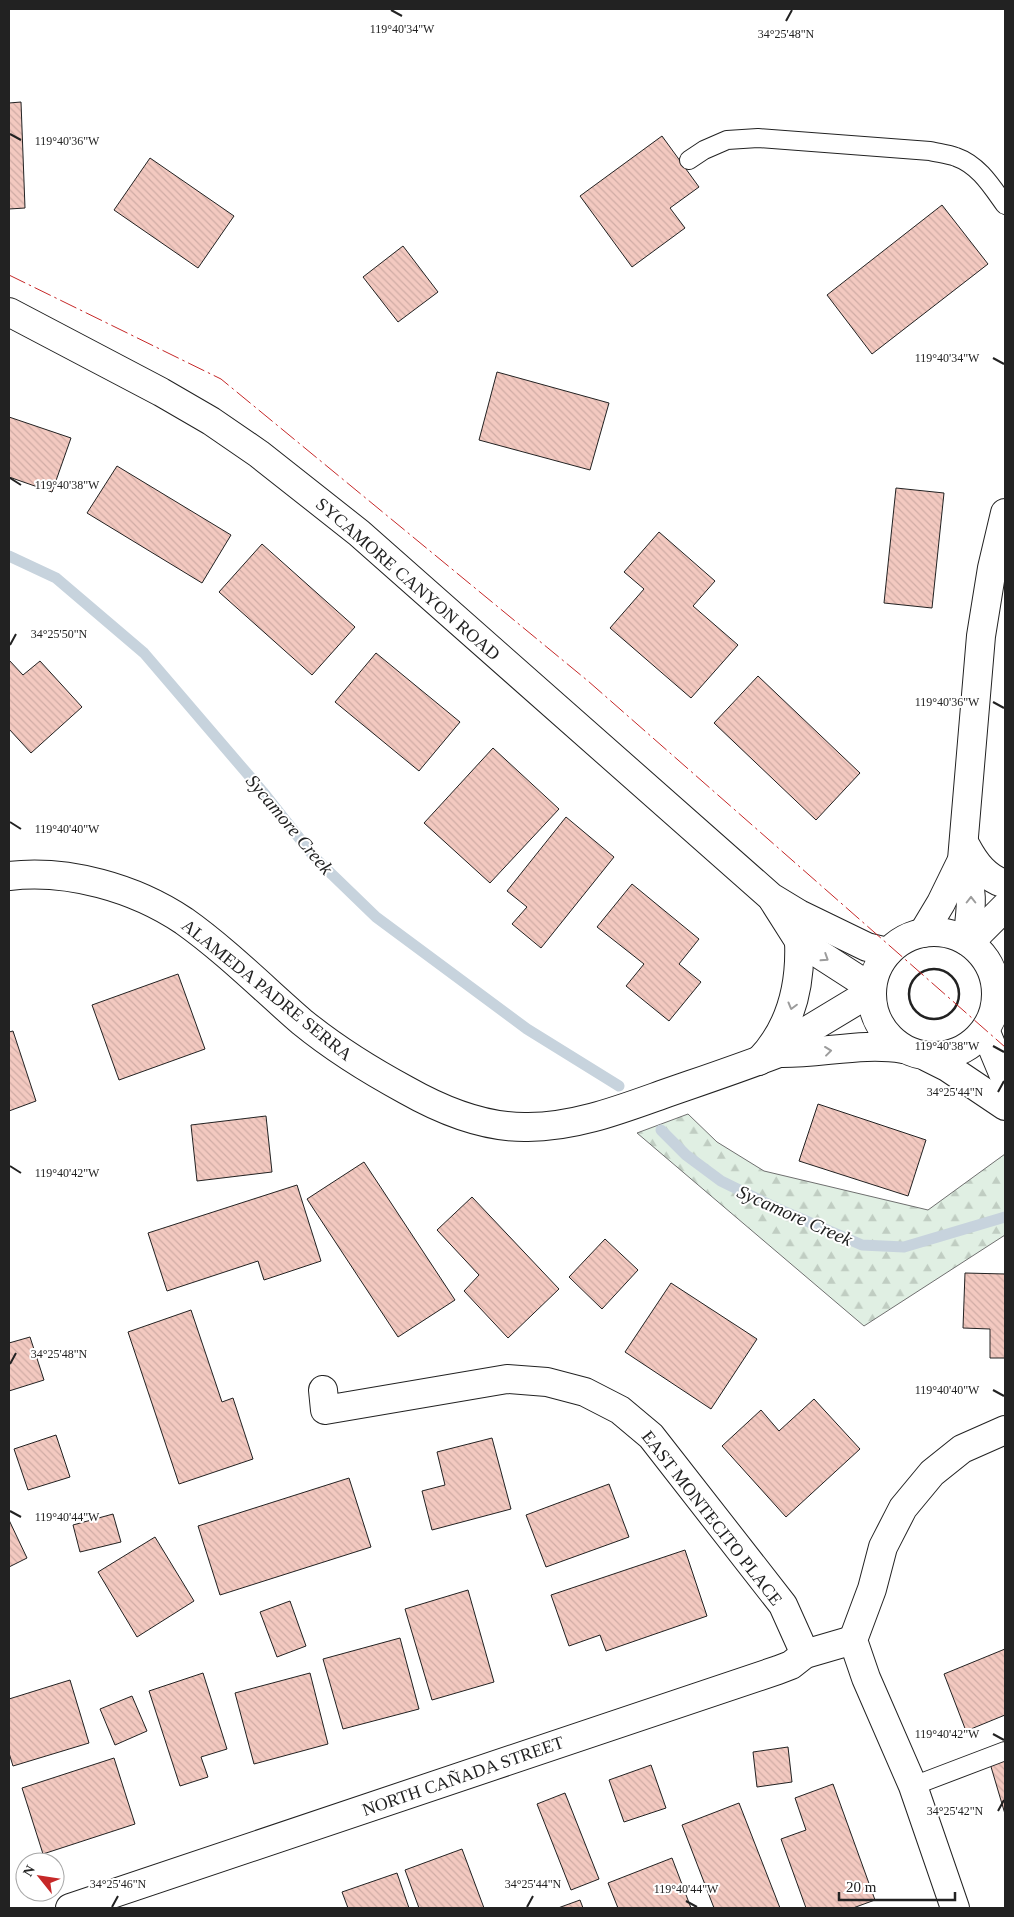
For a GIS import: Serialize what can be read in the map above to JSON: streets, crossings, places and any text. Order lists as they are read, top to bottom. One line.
{"streets":{"street":["SYCAMORE CANYON ROAD","ALAMEDA PADRE SERRA","EAST MONTECITO PLACE","NORTH CAÑADA STREET"]},"crossings":[["SYCAMORE CANYON ROAD","ALAMEDA PADRE SERRA"],["EAST MONTECITO PLACE","NORTH CAÑADA STREET"]],"water":["Sycamore Creek"],"scale_bar":"20 m","north":"top left","coordinates":["119°40'34\"W","34°25'48\"N","119°40'36\"W","119°40'38\"W","34°25'50\"N","119°40'40\"W","34°25'44\"N","119°40'42\"W","119°40'44\"W","34°25'42\"N","34°25'46\"N"]}
